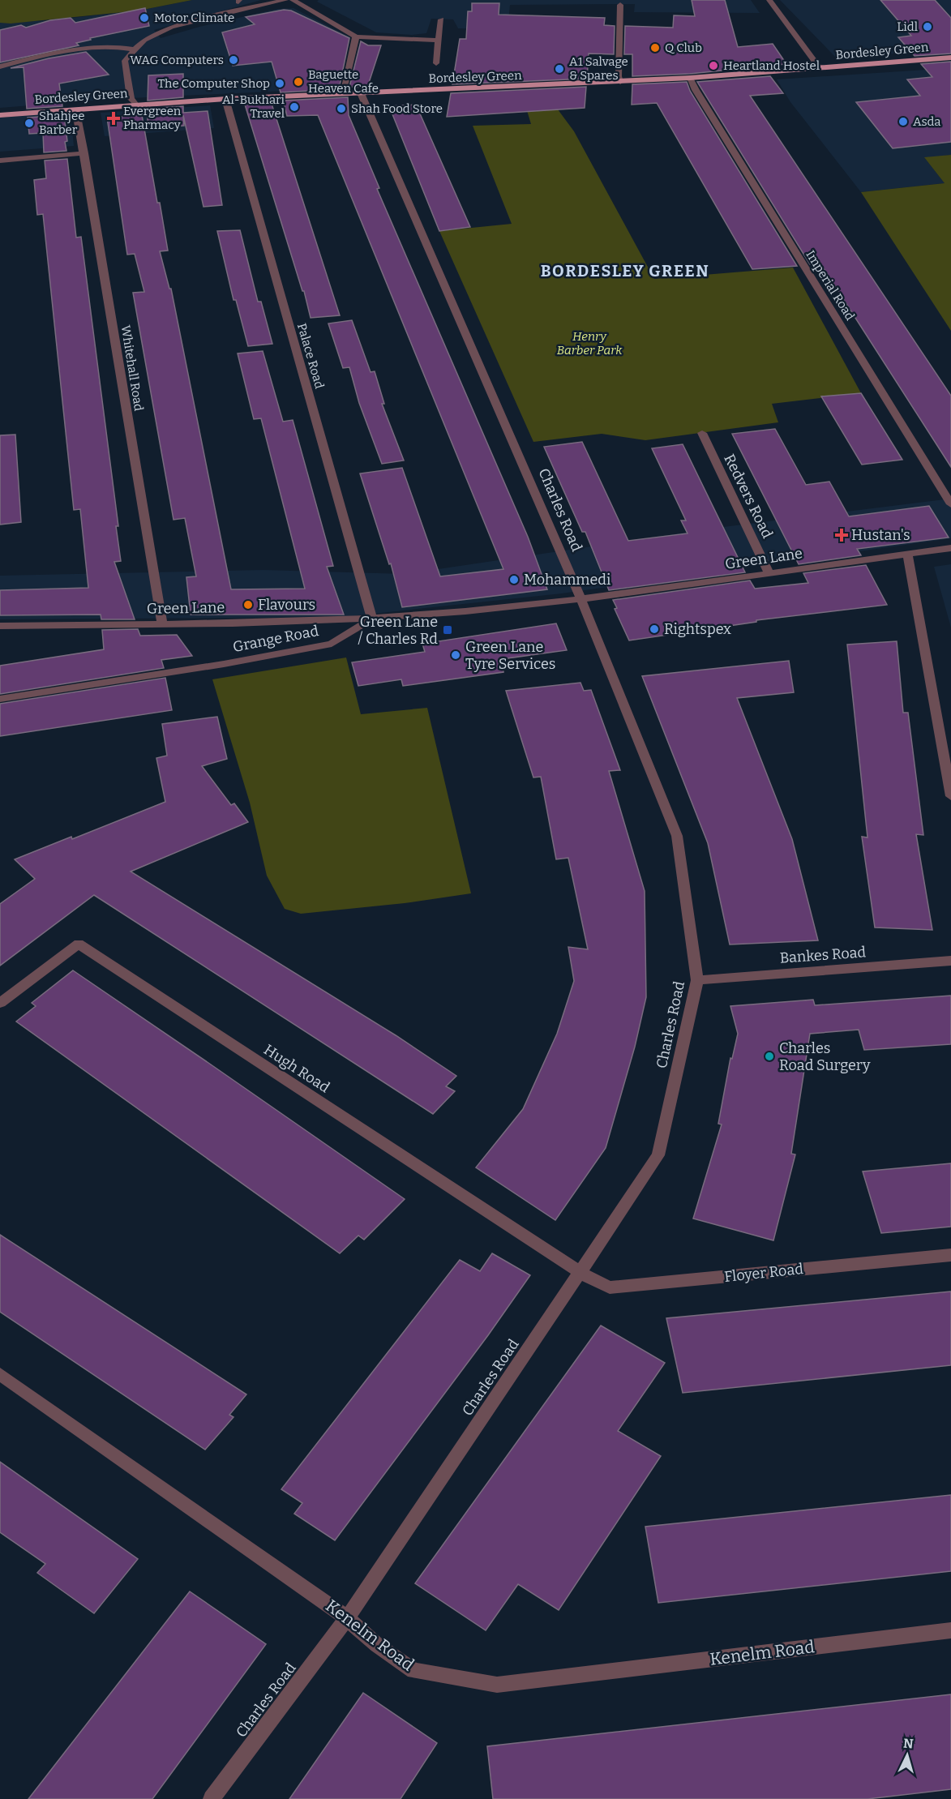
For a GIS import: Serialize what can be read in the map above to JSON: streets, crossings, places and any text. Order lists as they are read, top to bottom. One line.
{"streets":{"main road":["Bordesley Green"],"street":["Imperial Road","Palace Road","Whitehall Road","Redvers Road","Charles Road","Green Lane","Grange Road","Bankes Road","Hugh Road","Floyer Road","Kenelm Road"]},"crossings":[["Bordesley Green","Imperial Road"],["Bordesley Green","Palace Road"],["Bordesley Green","Charles Road"],["Palace Road","Green Lane"],["Palace Road","Grange Road"],["Whitehall Road","Green Lane"],["Redvers Road","Green Lane"],["Charles Road","Green Lane"],["Charles Road","Grange Road"],["Charles Road","Bankes Road"],["Charles Road","Hugh Road"],["Charles Road","Floyer Road"],["Charles Road","Kenelm Road"],["Green Lane","Grange Road"],["Hugh Road","Floyer Road"]],"districts":["BORDESLEY GREEN"],"parks":["Henry Barber Park"],"places":{"other":["Motor Climate","Lidl","Q Club","WAG Computers","Heartland Hostel","A1 Salvage & Spares","Baguette Heaven Cafe","The Computer Shop","Al-Bukhari Travel","Shah Food Store","Asda","Shahjee Barber","Mohammedi","Flavours","Rightspex","Green Lane Tyre Services","Charles Road Surgery"],"health":["Evergreen Pharmacy","Hustan's"],"transit":["Green Lane / Charles Rd"]},"north":"top"}
